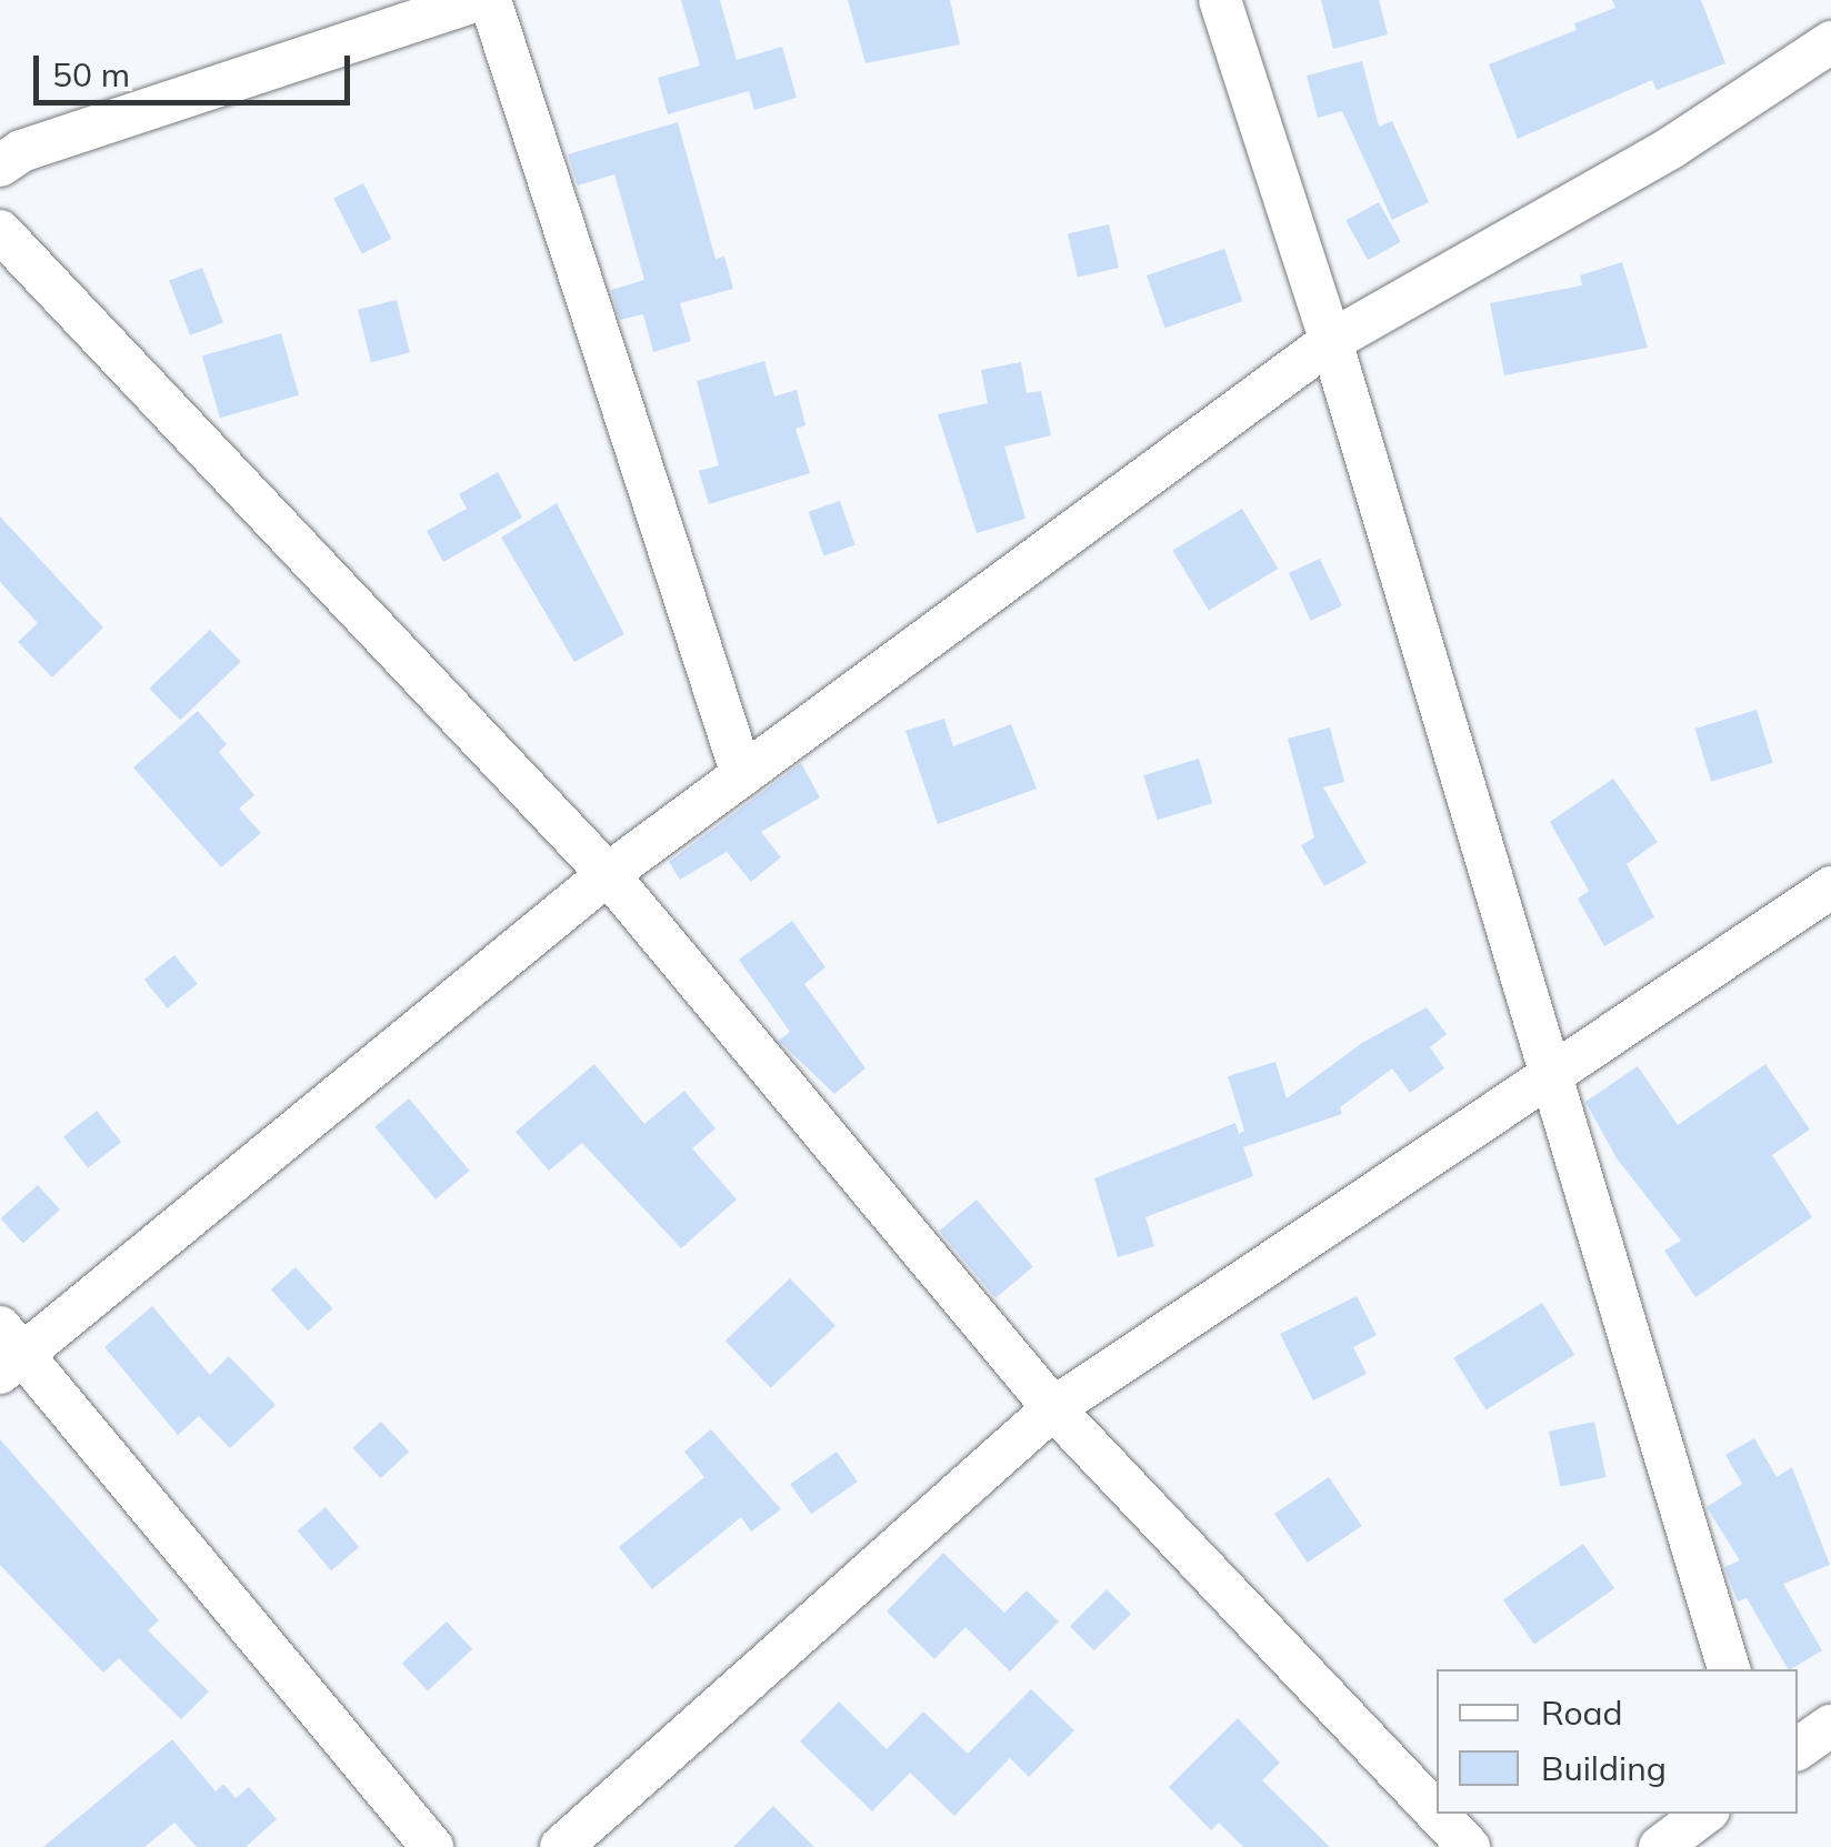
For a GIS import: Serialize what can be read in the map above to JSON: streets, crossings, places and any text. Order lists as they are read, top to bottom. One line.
{"legend":["Road","Building"],"scale_bar":"50 m"}
